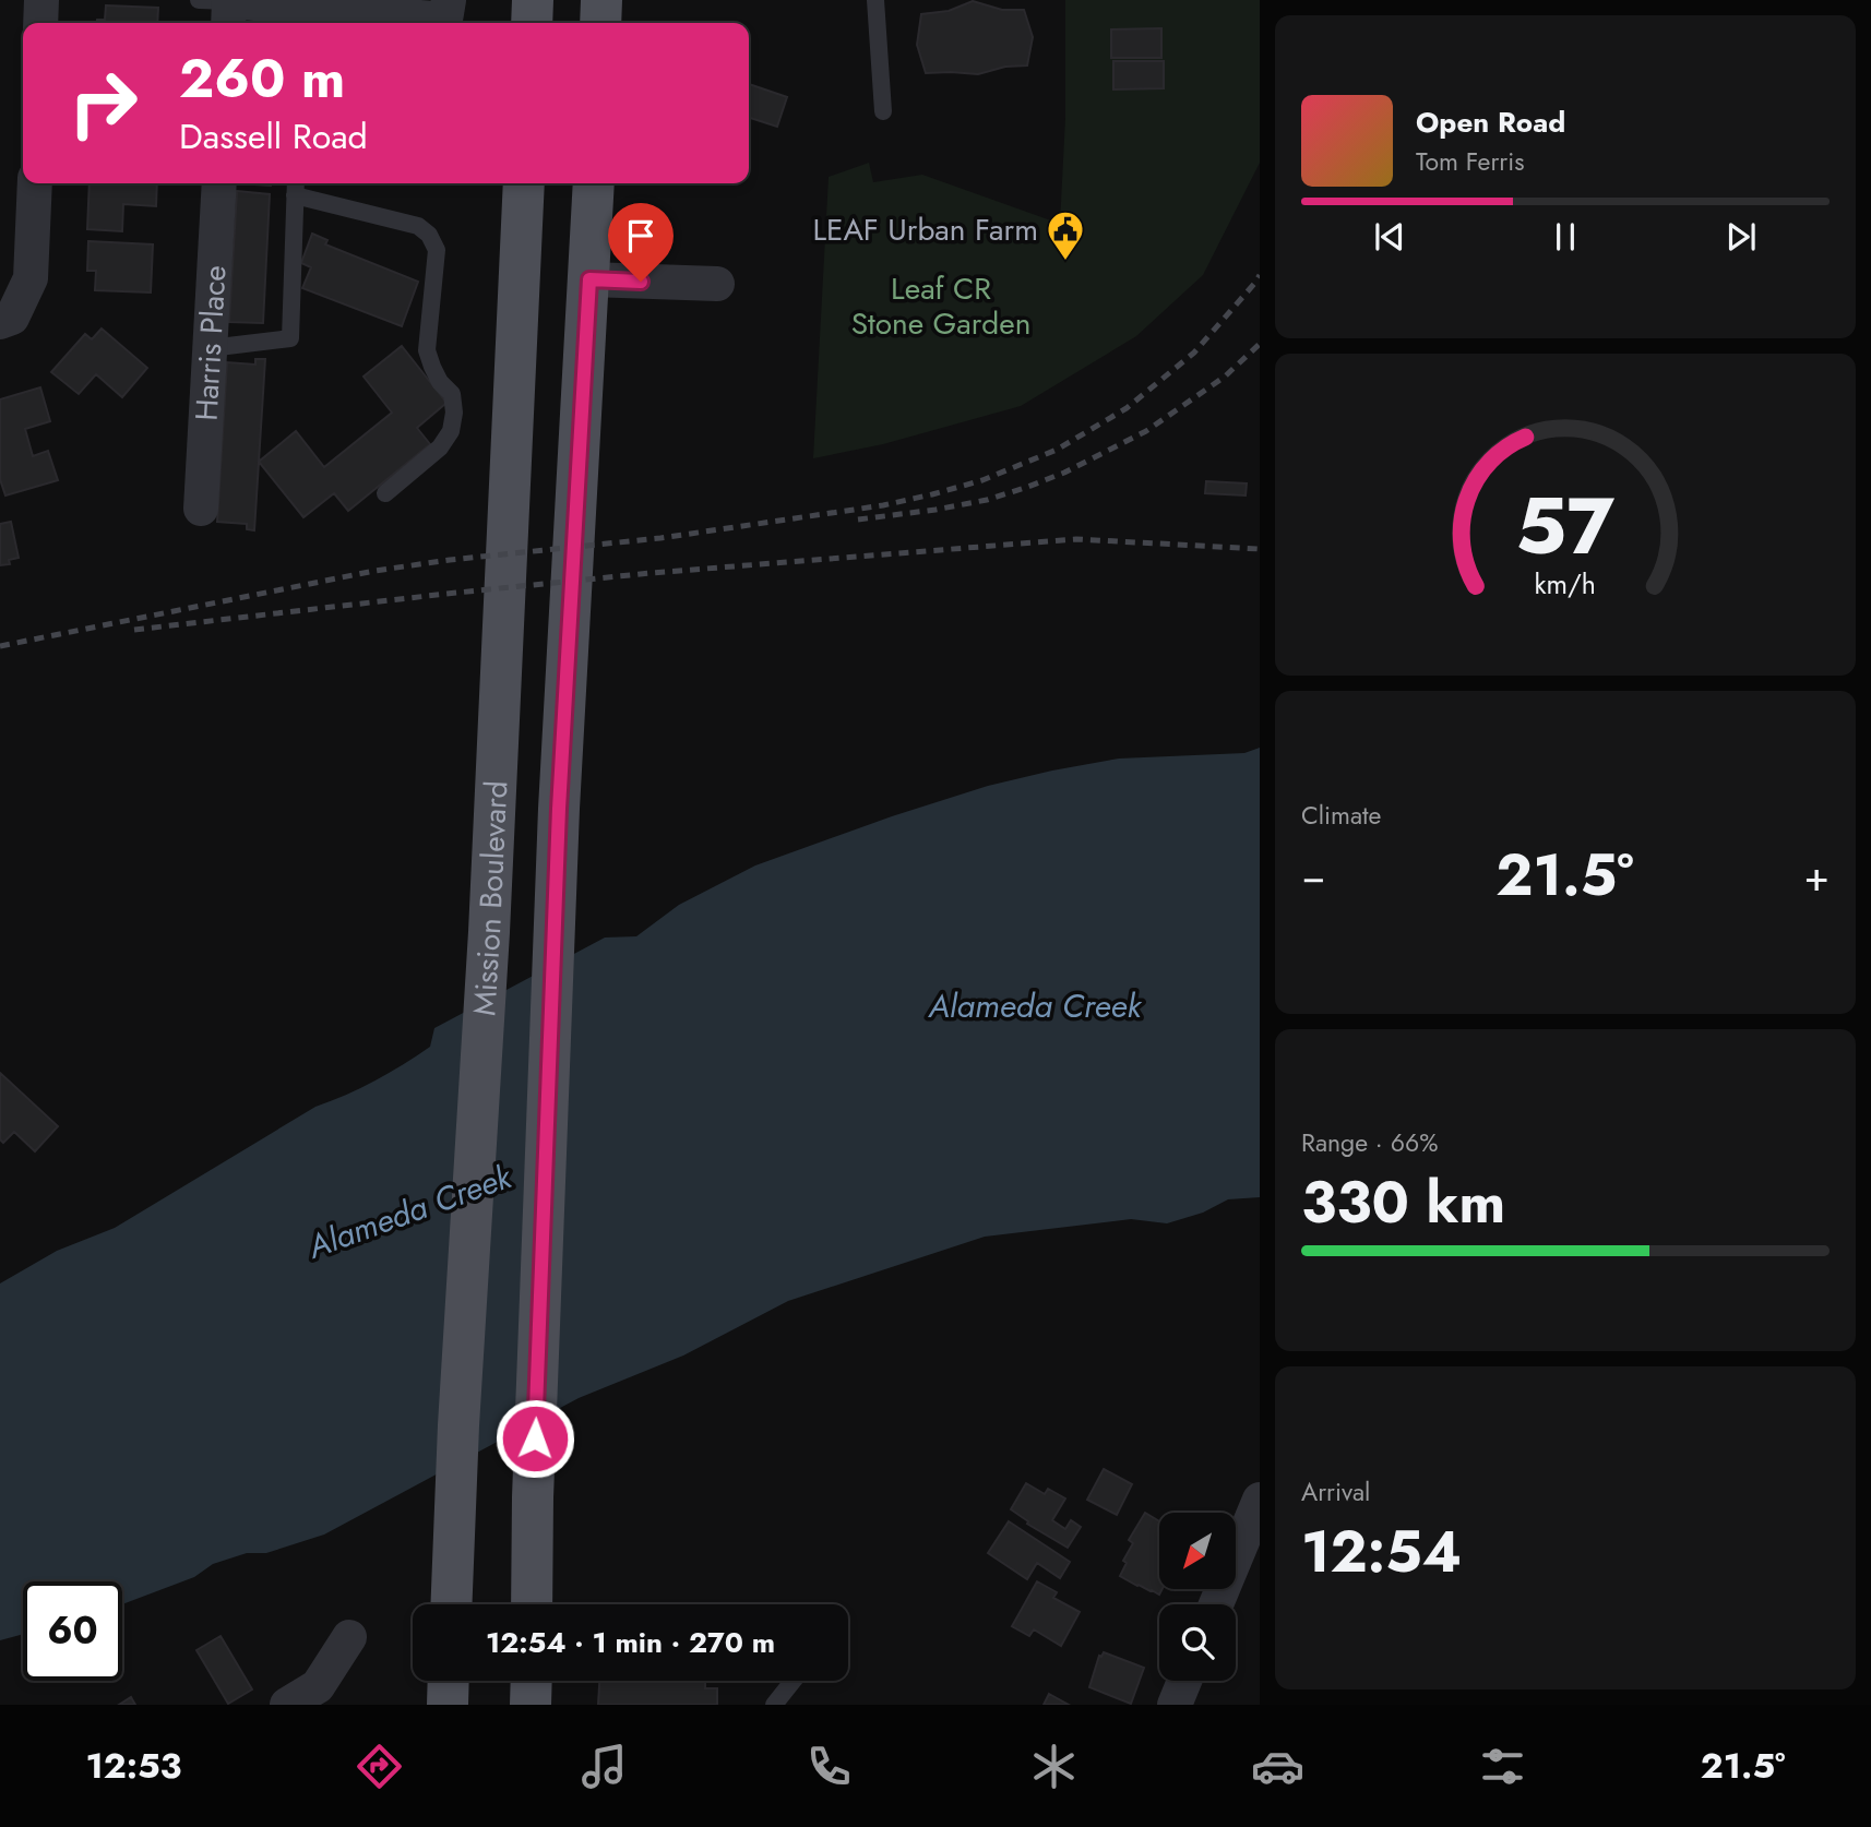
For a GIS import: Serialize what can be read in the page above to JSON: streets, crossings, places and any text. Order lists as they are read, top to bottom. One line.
{"streets":{"main road":["Mission Boulevard"],"street":["Harris Place"]},"water":["Alameda Creek"],"parks":["Leaf CR Stone Garden"],"places":{"public building":["LEAF Urban Farm"]},"north":"bottom left","page":{"turn":["260 m","Dassell Road"],"song":["Open Road","Tom Ferris"],"tile":["Climate",["Range · 66%","330 km"],["Arrival","12:54"]],"heat":["−","21.5°","+"],"limit":"60","trip":"12:54 · 1 min · 270 m","tabs":["12:53","21.5°"],"gauge":["57","km/h"]}}
